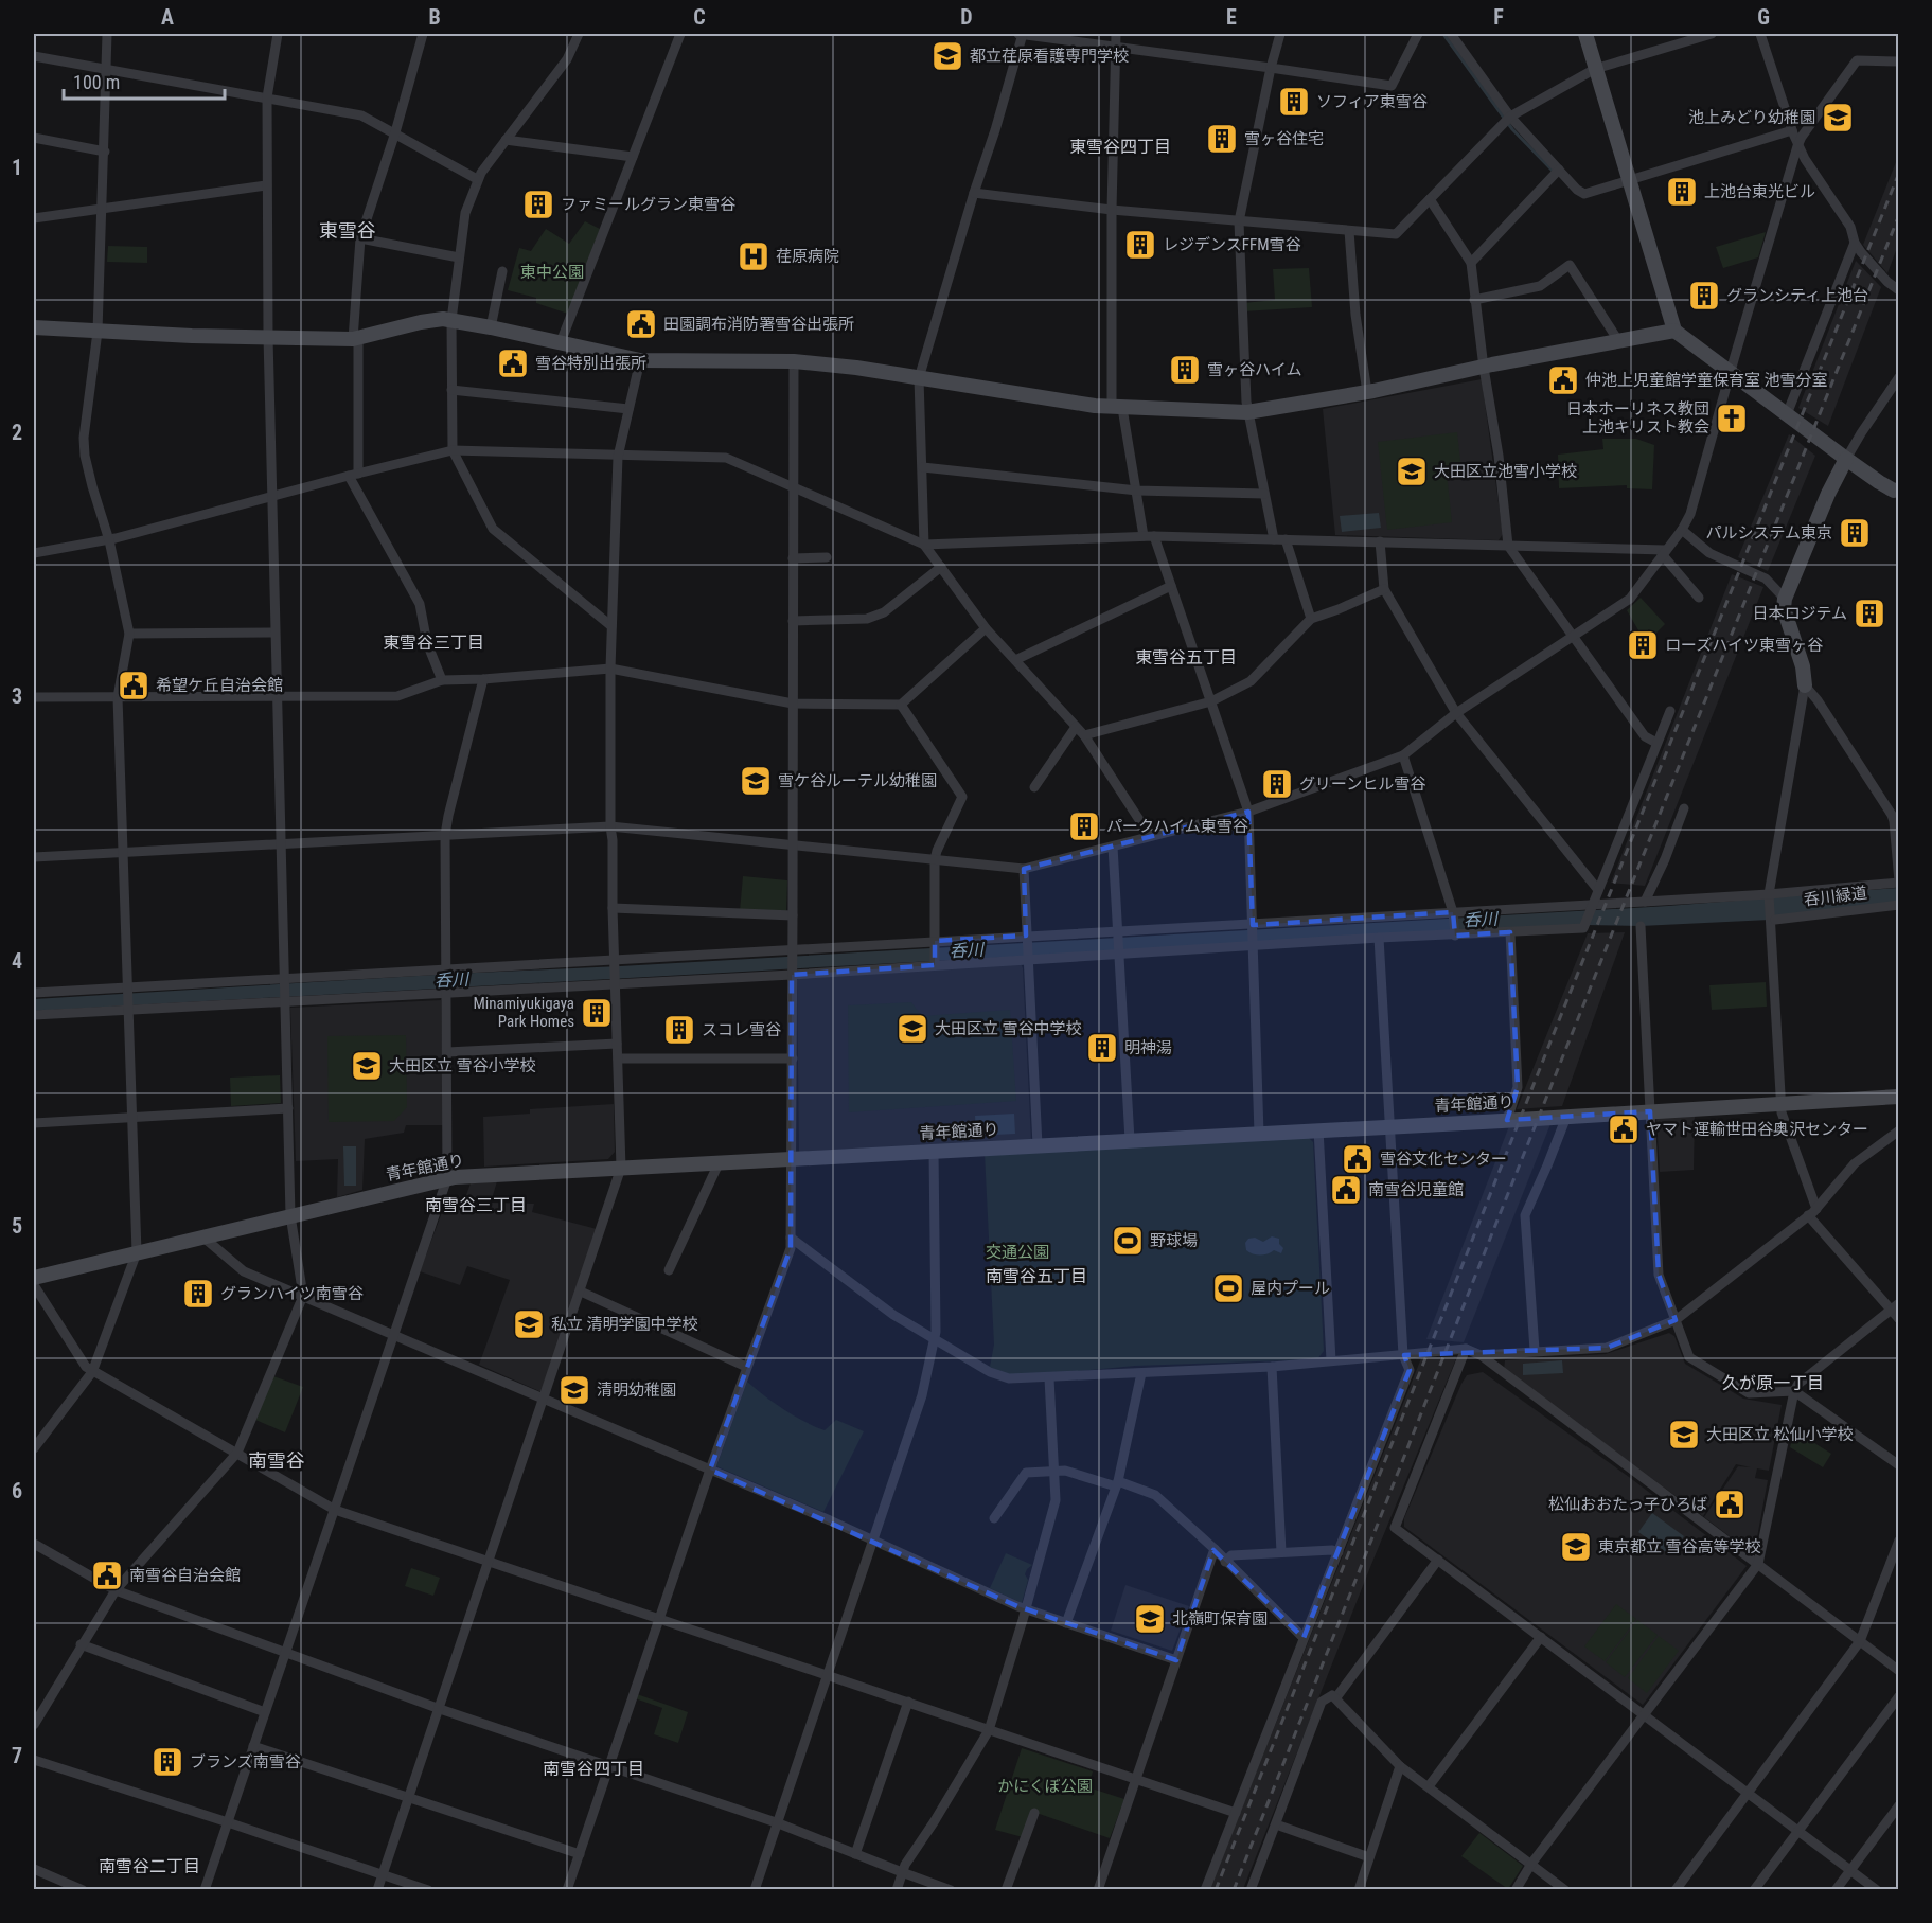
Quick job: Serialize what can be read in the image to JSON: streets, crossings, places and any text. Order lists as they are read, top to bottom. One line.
{"streets":{"street":["呑川緑道","青年館通り"]},"districts":["東雪谷四丁目","東雪谷","東雪谷三丁目","東雪谷五丁目","南雪谷三丁目","南雪谷五丁目","久が原一丁目","南雪谷","南雪谷四丁目","南雪谷二丁目"],"water":["呑川"],"parks":["東中公園","交通公園","かにくぼ公園"],"places":{"school or university":["都立荏原看護専門学校","池上みどり幼稚園","大田区立池雪小学校","雪ケ谷ルーテル幼稚園","大田区立 雪谷中学校","大田区立 雪谷小学校","私立 清明学園中学校","清明幼稚園","大田区立 松仙小学校","東京都立 雪谷高等学校","北嶺町保育園"],"building":["ソフィア東雪谷","雪ヶ谷住宅","上池台東光ビル","ファミールグラン東雪谷","レジデンスFFM雪谷","グランシティ上池台","雪ヶ谷ハイム","パルシステム東京","日本ロジテム","ローズハイツ東雪ヶ谷","グリーンヒル雪谷","パークハイム東雪谷","Minamiyukigaya Park Homes","スコレ雪谷","明神湯","グランハイツ南雪谷","ブランズ南雪谷"],"hospital":["荏原病院"],"public building":["田園調布消防署雪谷出張所","雪谷特別出張所","仲池上児童館学童保育室 池雪分室","希望ケ丘自治会館","ヤマト運輸世田谷奥沢センター","雪谷文化センター","南雪谷児童館","松仙おおたっ子ひろば","南雪谷自治会館"],"church":["日本ホーリネス教団 上池キリスト教会"],"sports":["野球場","屋内プール"]},"scale_bar":"100 m","grid":{"columns":["A","B","C","D","E","F","G"],"rows":["1","2","3","4","5","6","7"]}}
